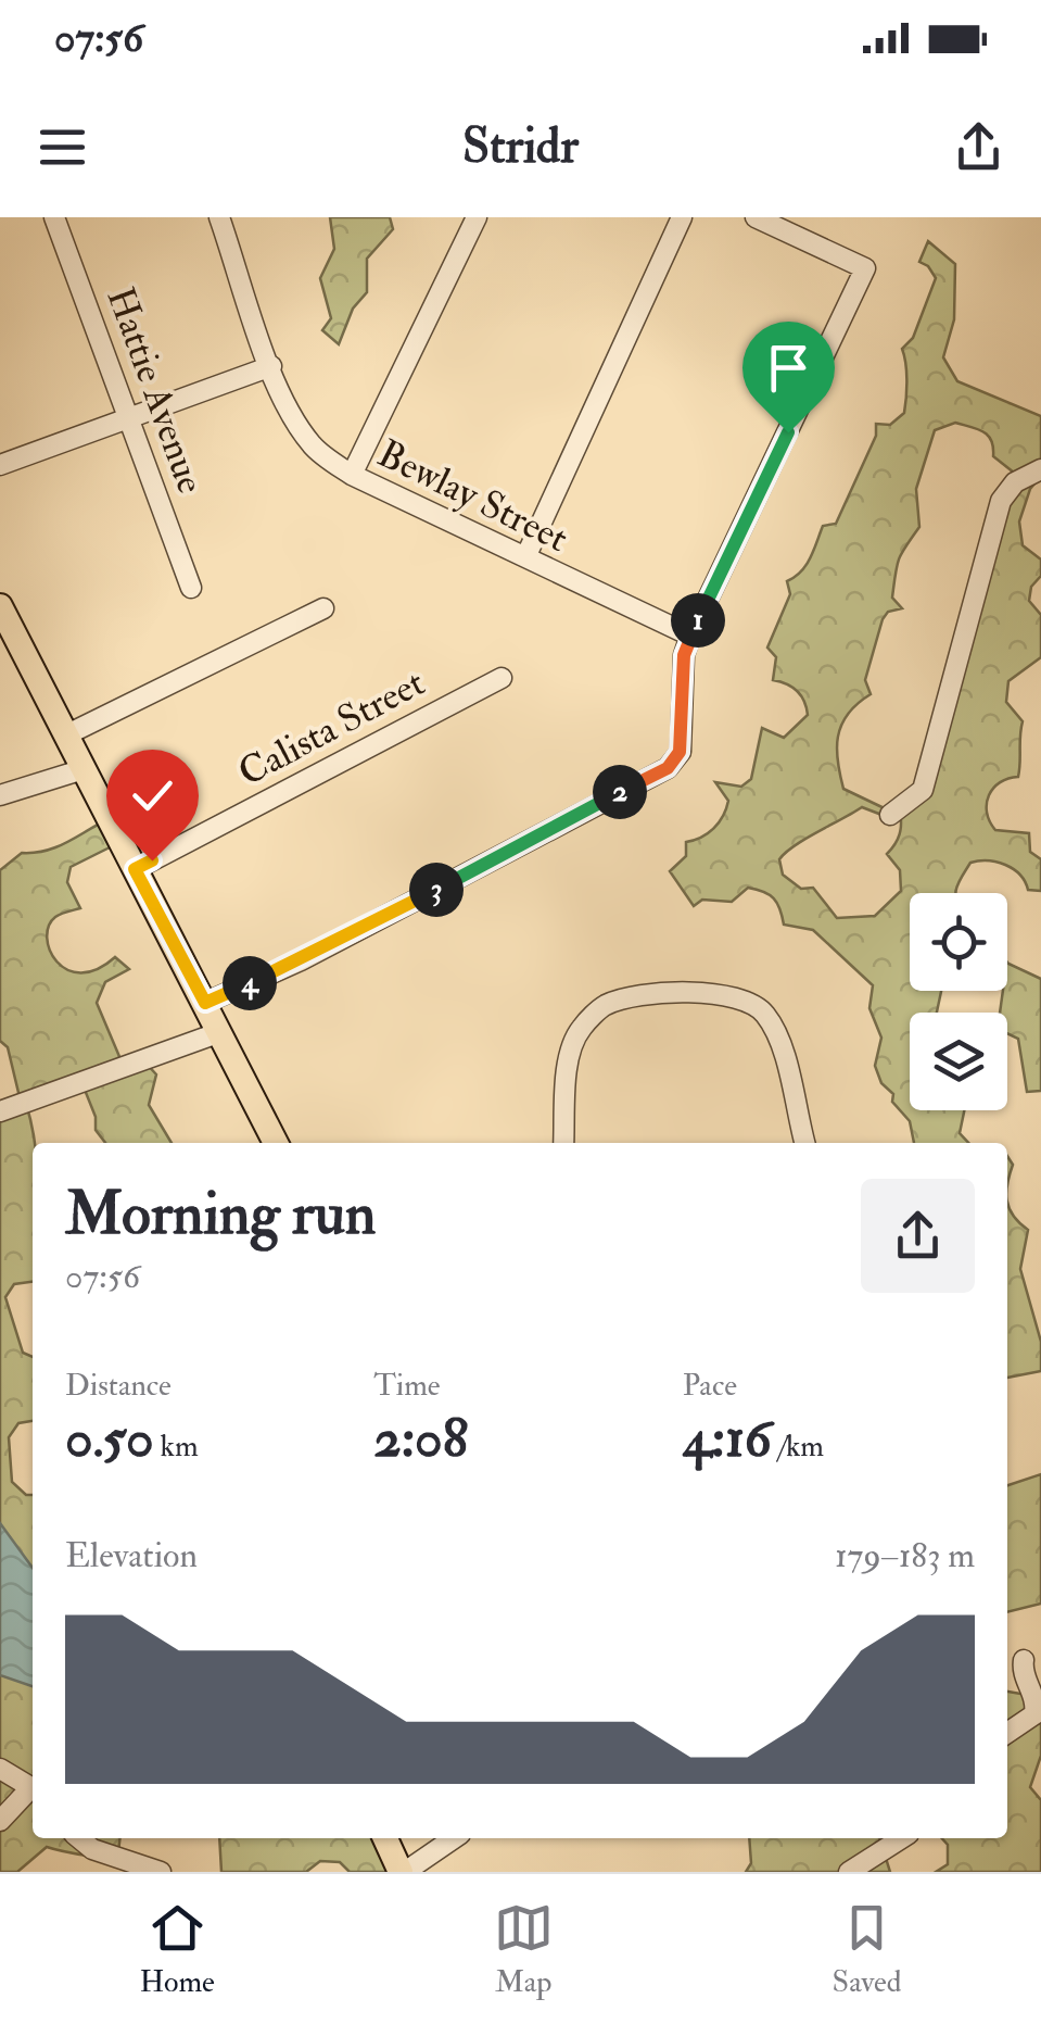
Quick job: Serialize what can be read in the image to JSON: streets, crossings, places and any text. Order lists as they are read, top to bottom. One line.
{"streets":{"street":["Hattie Avenue","Bewlay Street","Calista Street"]},"page":{"status":"07:56","header":"Stridr","pins":["1","2","3","4"],"heading":["Morning run","07:56"],"stats":[["Distance","0.50 km"],["Time","2:08"],["Pace","4:16 /km"]],"chart":["Elevation","179–183 m"],"tabs":["Home","Map","Saved"]}}
